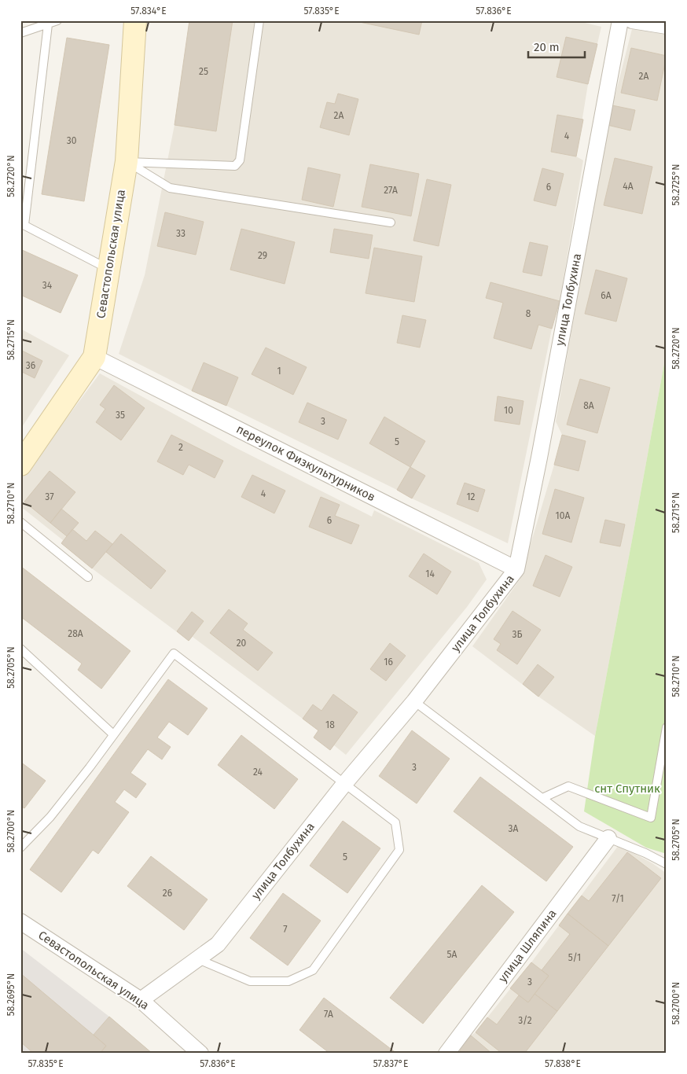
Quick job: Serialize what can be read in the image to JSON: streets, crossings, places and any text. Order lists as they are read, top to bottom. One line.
{"streets":{"street":["Севастопольская улица","улица Толбухина","переулок Физкультурников","улица Шляпина"]},"crossings":[["Севастопольская улица","улица Толбухина"],["Севастопольская улица","переулок Физкультурников"],["улица Толбухина","переулок Физкультурников"]],"parks":["снт Спутник"],"house_numbers":["25","2А","2А","4","30","4А","6","27А","33","29","34","6А","8","36","1","8А","10","35","3","5","2","4","37","12","10А","6","14","28А","3Б","20","16","18","3","24","3А","5","26","7/1","7","5А","5/1","3","7А","3/2"],"scale_bar":"20 m","coordinates":["57.834°E","57.835°E","57.836°E","58.2720°N","58.2725°N","58.2715°N","58.2710°N","58.2705°N","58.2700°N","58.2695°N","57.837°E","57.838°E"]}
